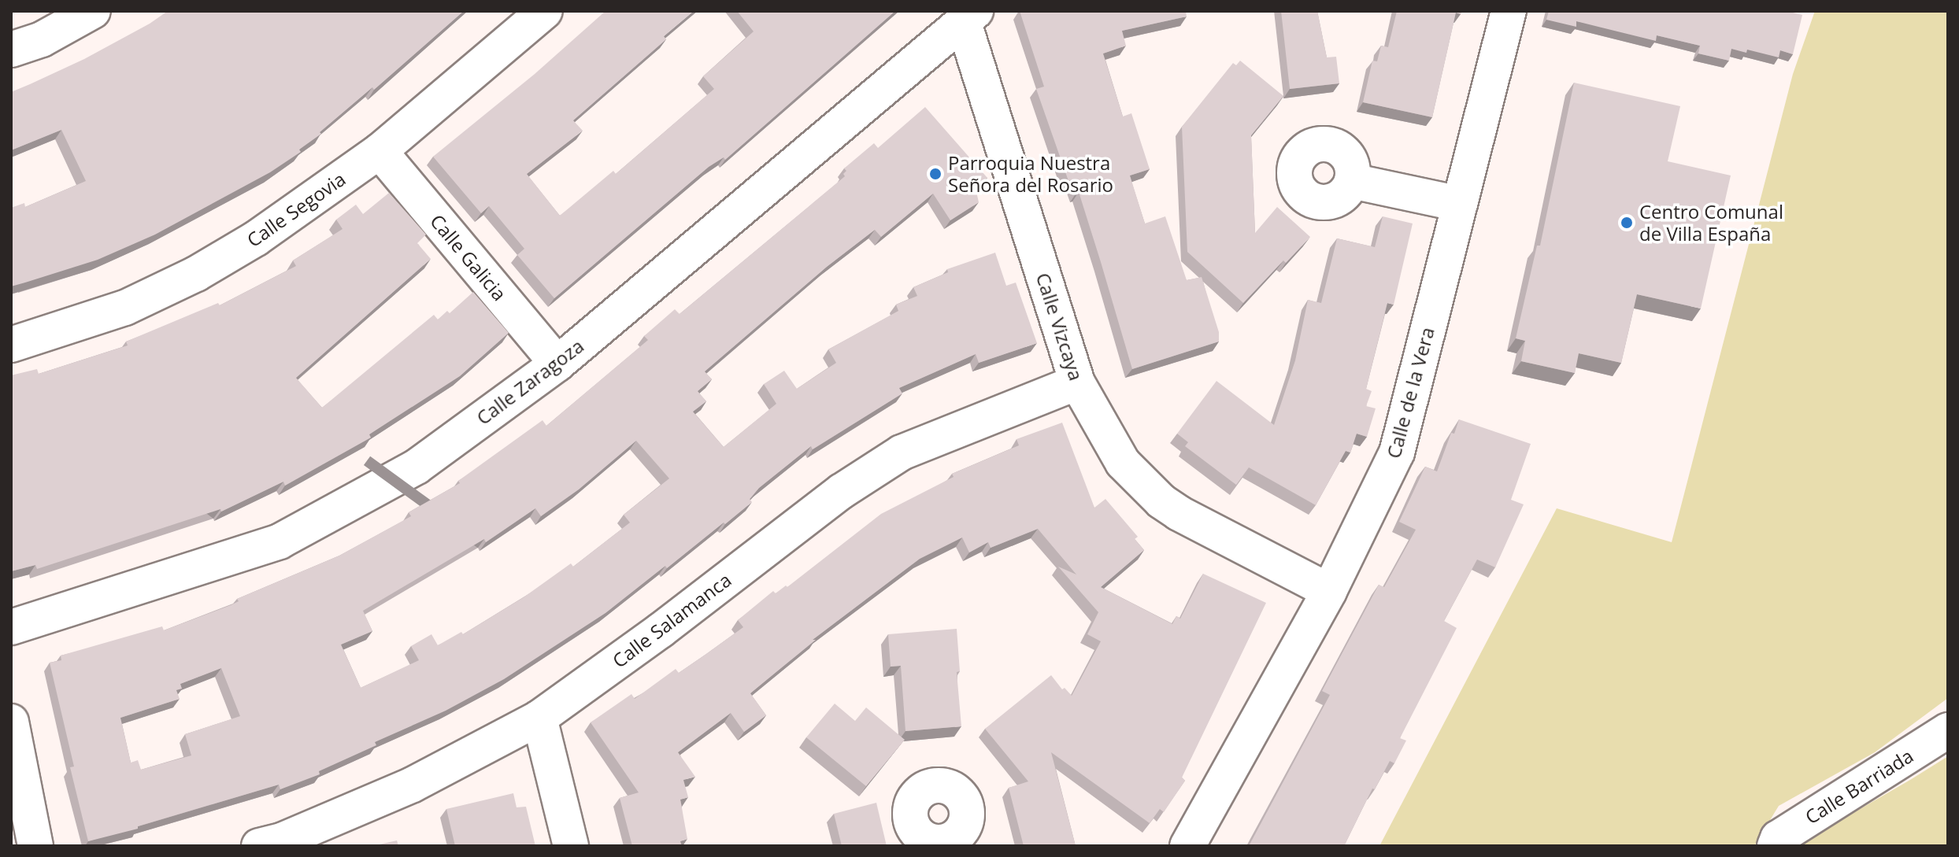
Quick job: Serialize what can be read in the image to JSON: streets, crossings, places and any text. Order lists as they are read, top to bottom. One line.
{"streets":{"street":["Calle Segovia","Calle Galicia","Calle Vizcaya","Calle Zaragoza","Calle de la Vera","Calle Salamanca","Calle Barriada"]},"crossings":[["Calle Segovia","Calle Galicia"],["Calle Galicia","Calle Zaragoza"],["Calle Vizcaya","Calle Zaragoza"],["Calle Vizcaya","Calle de la Vera"],["Calle Vizcaya","Calle Salamanca"]],"places":["Parroquia Nuestra Señora del Rosario","Centro Comunal de Villa España"]}
